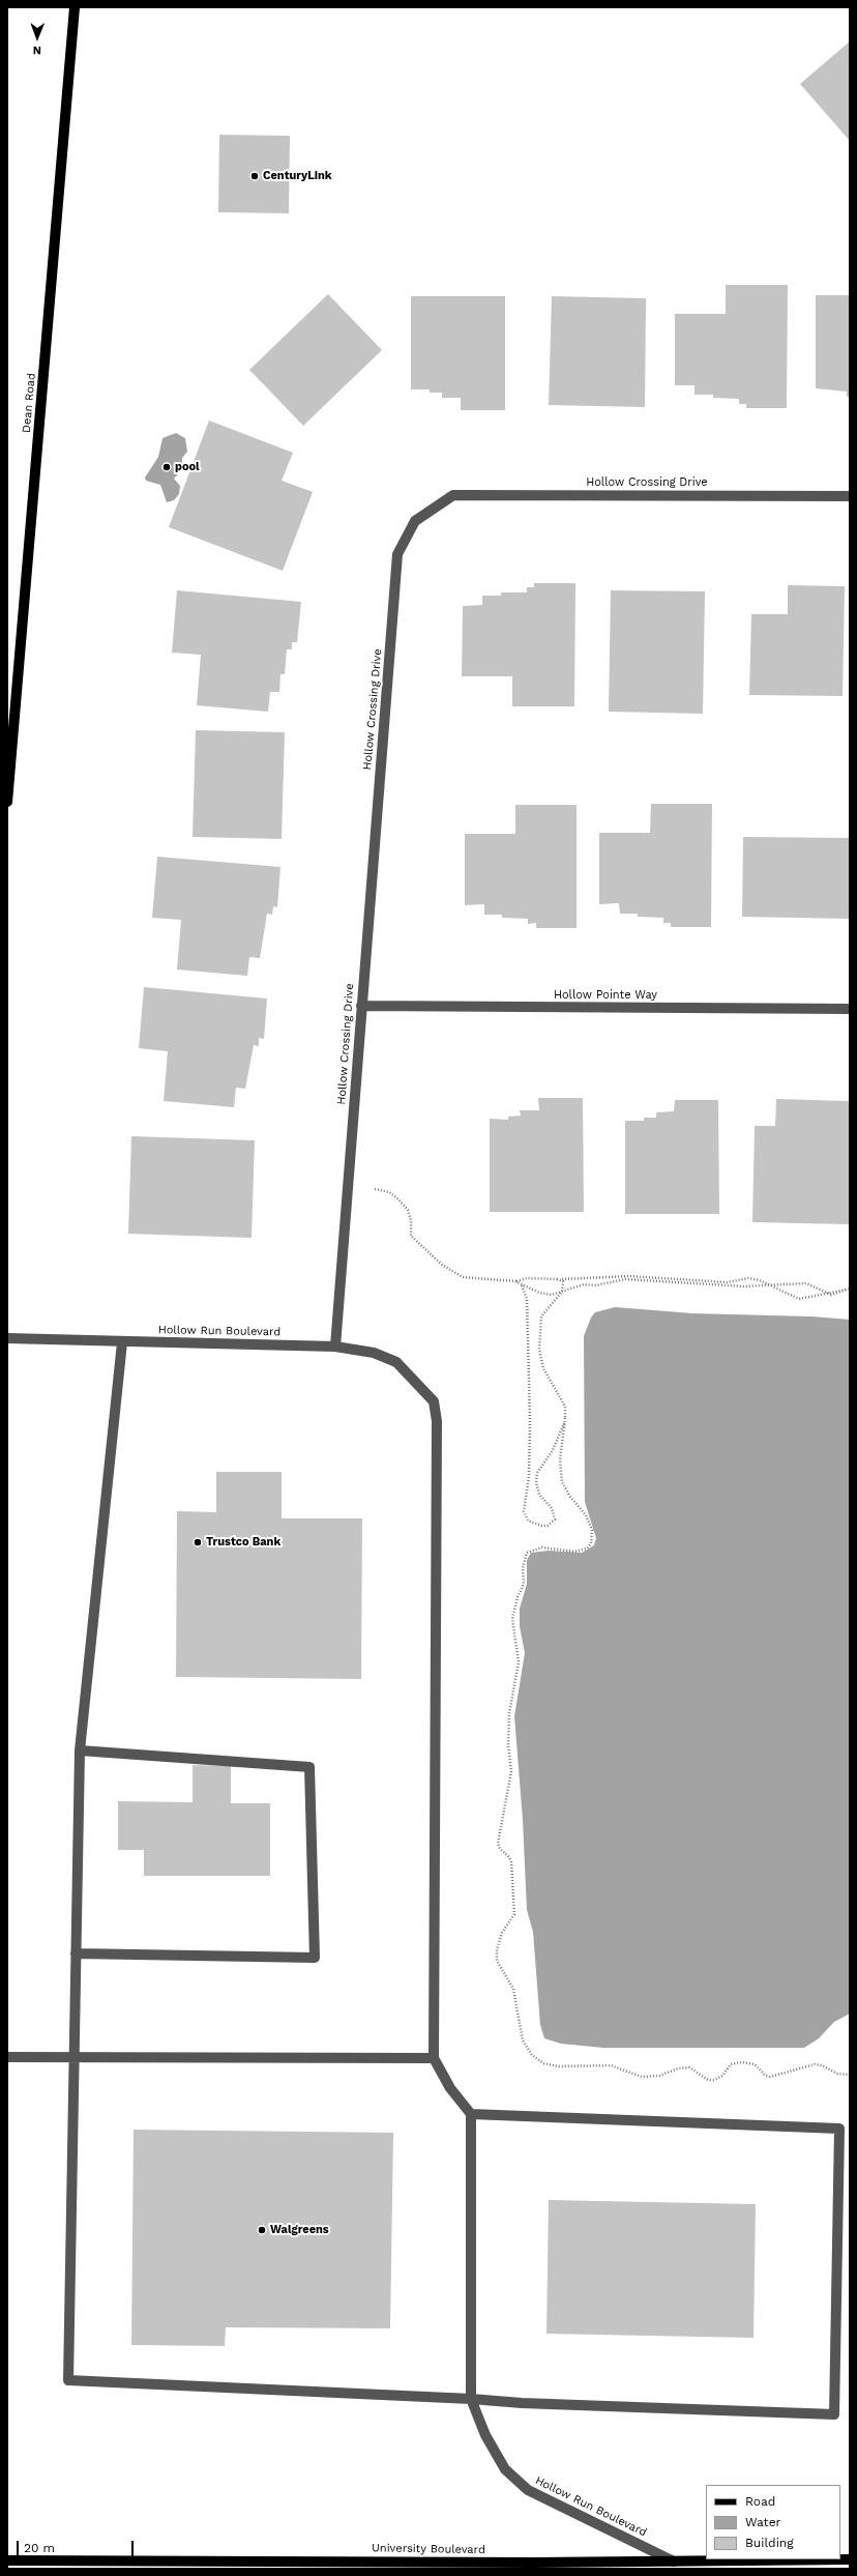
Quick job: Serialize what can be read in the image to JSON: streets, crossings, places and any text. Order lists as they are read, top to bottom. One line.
{"streets":{"main road":["Dean Road","University Boulevard"],"street":["Hollow Crossing Drive","Hollow Pointe Way","Hollow Run Boulevard"]},"crossings":[["Hollow Crossing Drive","Hollow Pointe Way"],["Hollow Crossing Drive","Hollow Run Boulevard"],["Hollow Run Boulevard","University Boulevard"]],"places":["CenturyLink","pool","Trustco Bank","Walgreens"],"legend":["Road","Water","Building"],"scale_bar":"20 m","north":"bottom"}
